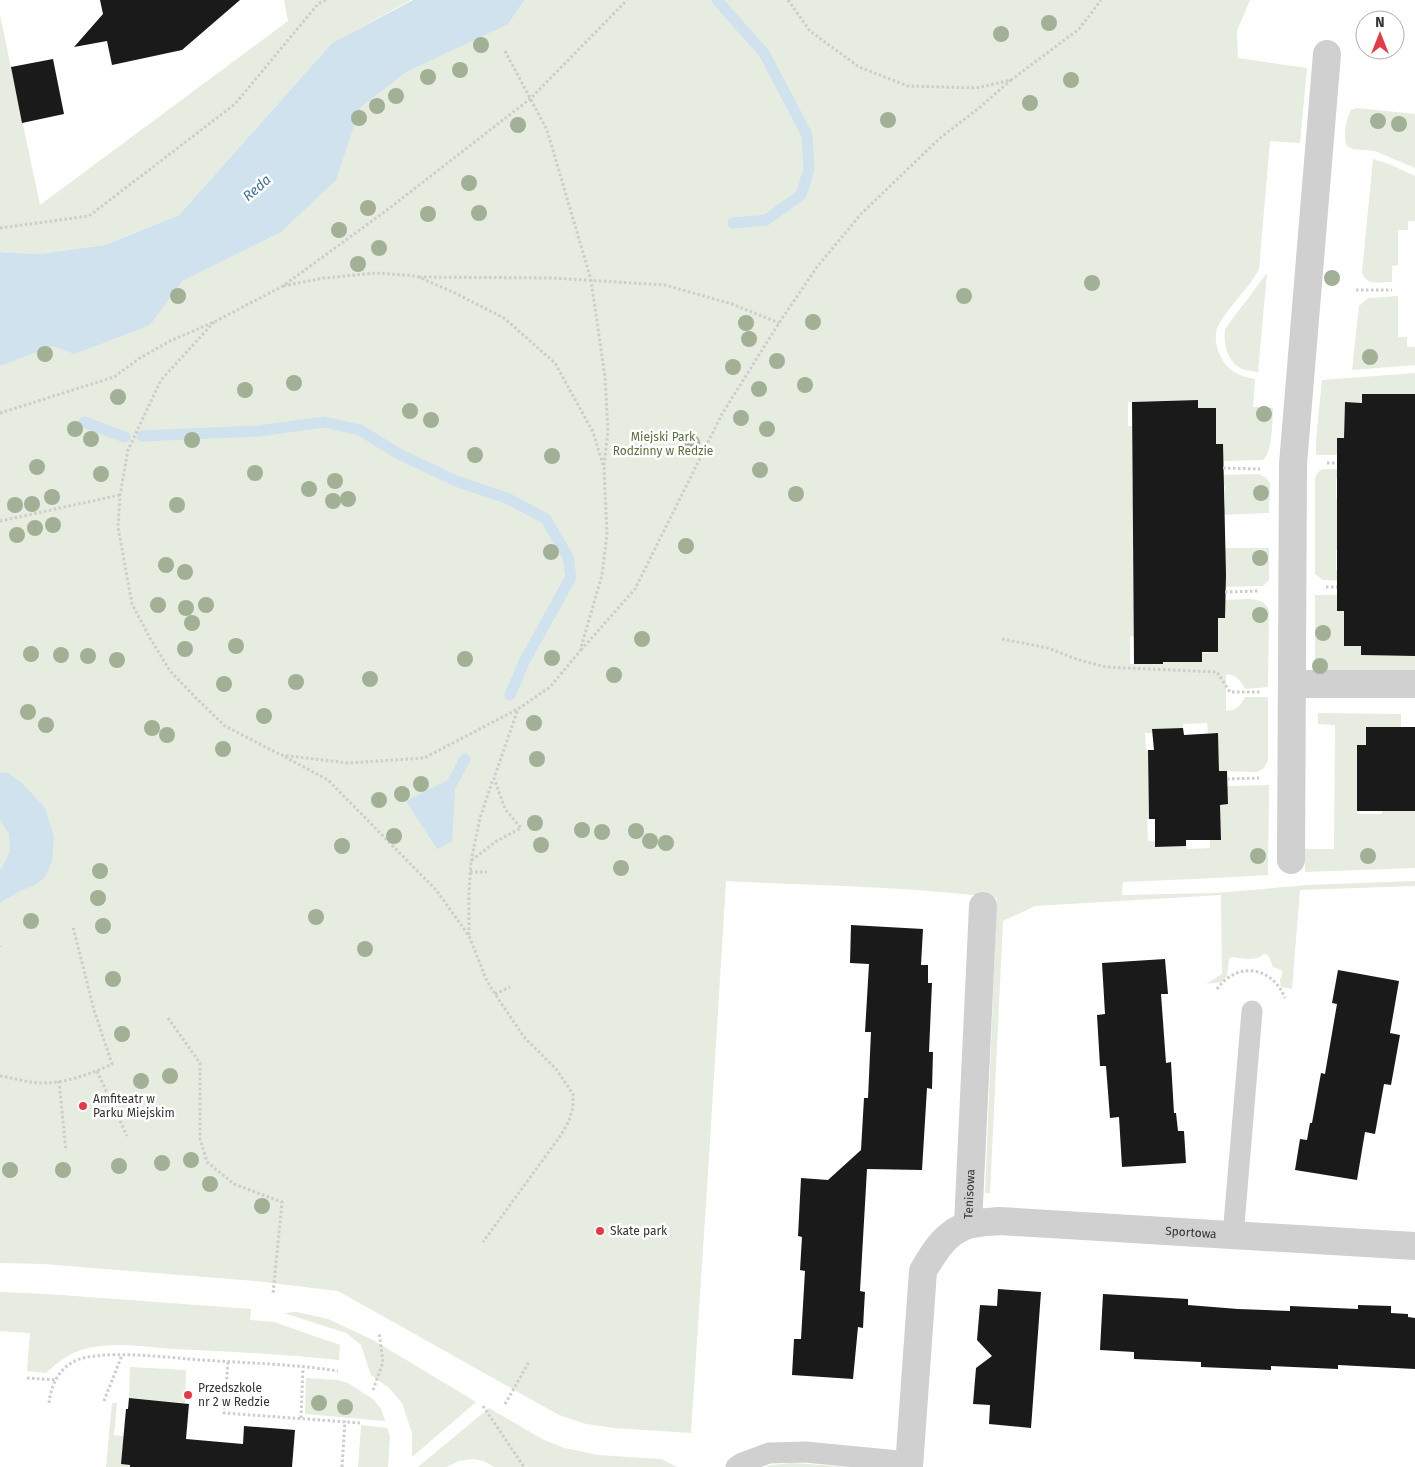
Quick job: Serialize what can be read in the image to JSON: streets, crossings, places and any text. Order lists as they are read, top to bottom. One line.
{"streets":{"street":["Tenisowa","Sportowa"]},"crossings":[["Tenisowa","Sportowa"]],"water":["Reda"],"parks":["Miejski Park Rodzinny w Redzie"],"places":["Amfiteatr w Parku Miejskim","Skate park","Przedszkole nr 2 w Redzie"],"north":"top"}
